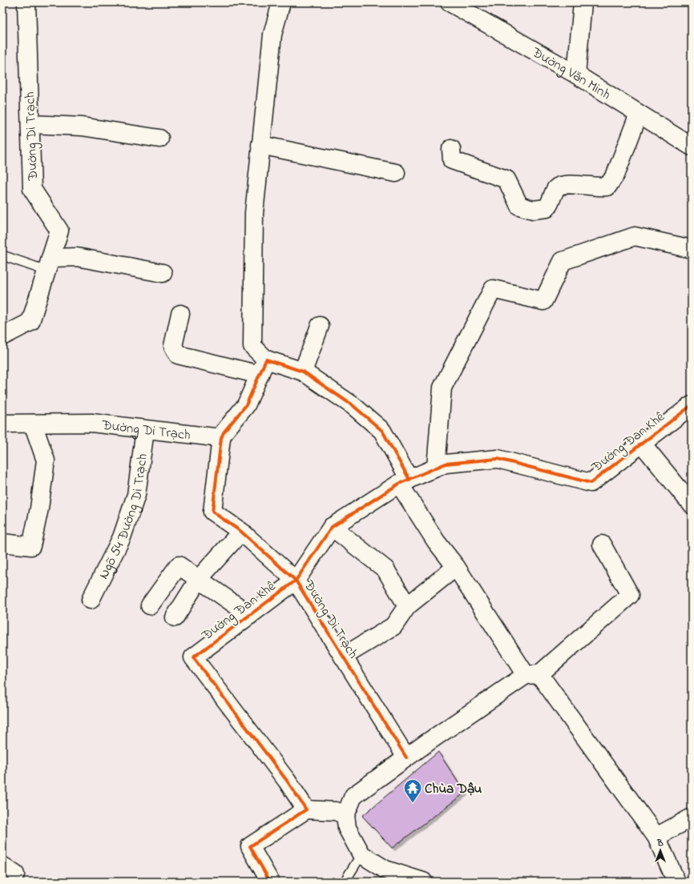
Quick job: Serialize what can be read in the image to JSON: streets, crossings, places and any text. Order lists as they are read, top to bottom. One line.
{"streets":{"street":["Đường Văn Minh","Đường Di Trạch","Đường Đan Khê","Ngõ 54 Đường Di Trạch"]},"crossings":[["Đường Di Trạch","Đường Đan Khê"],["Đường Di Trạch","Ngõ 54 Đường Di Trạch"]],"places":{"temple":["Chùa Dậu"]},"north":"top"}
